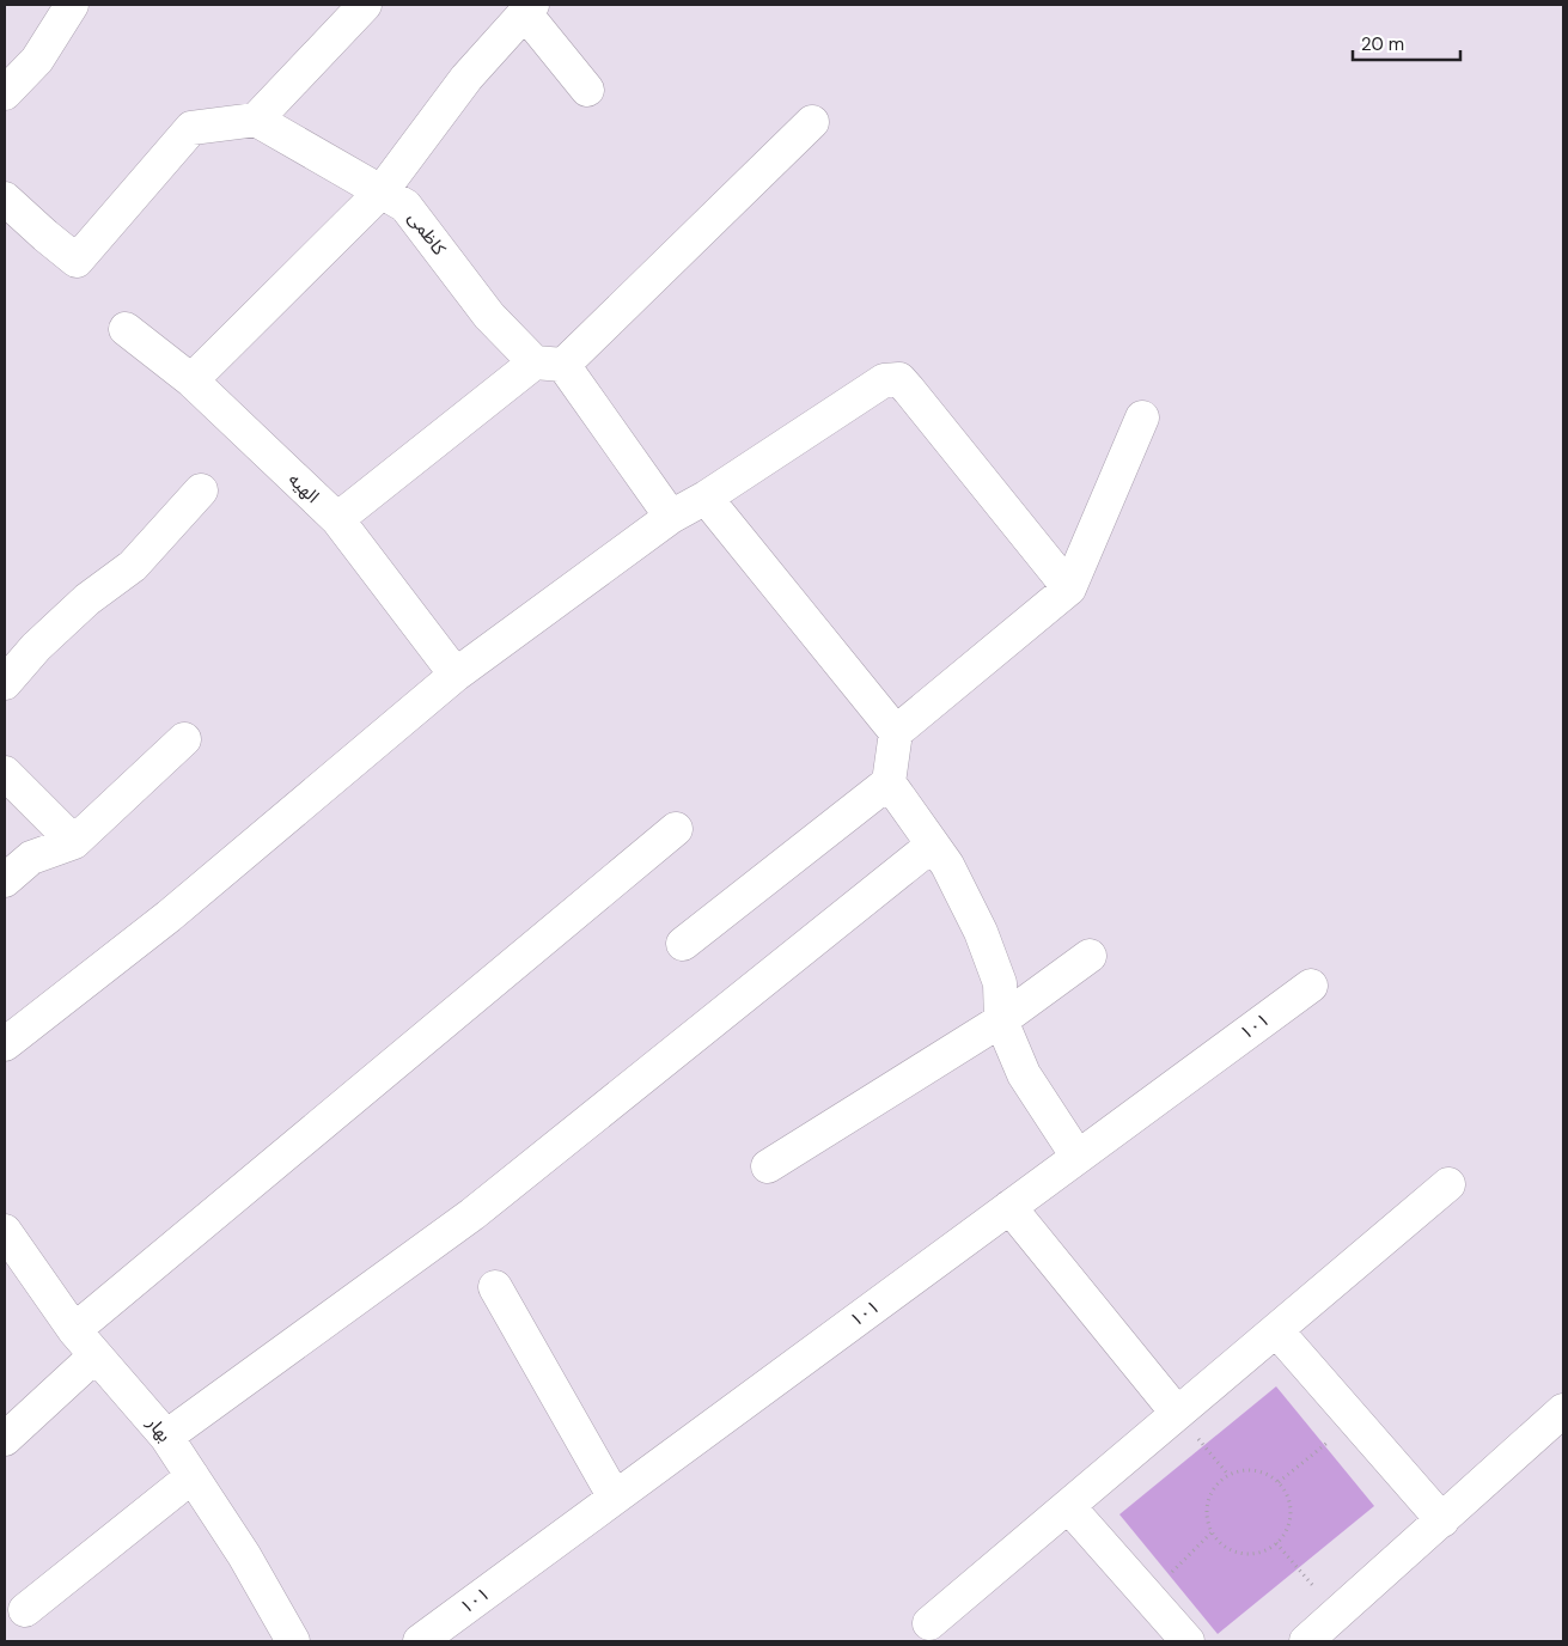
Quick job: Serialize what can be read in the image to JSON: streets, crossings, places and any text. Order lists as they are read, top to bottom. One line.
{"streets":{"street":["کاظمی","الهیه","۱۰۱","بهار"]},"scale_bar":"20 m"}
